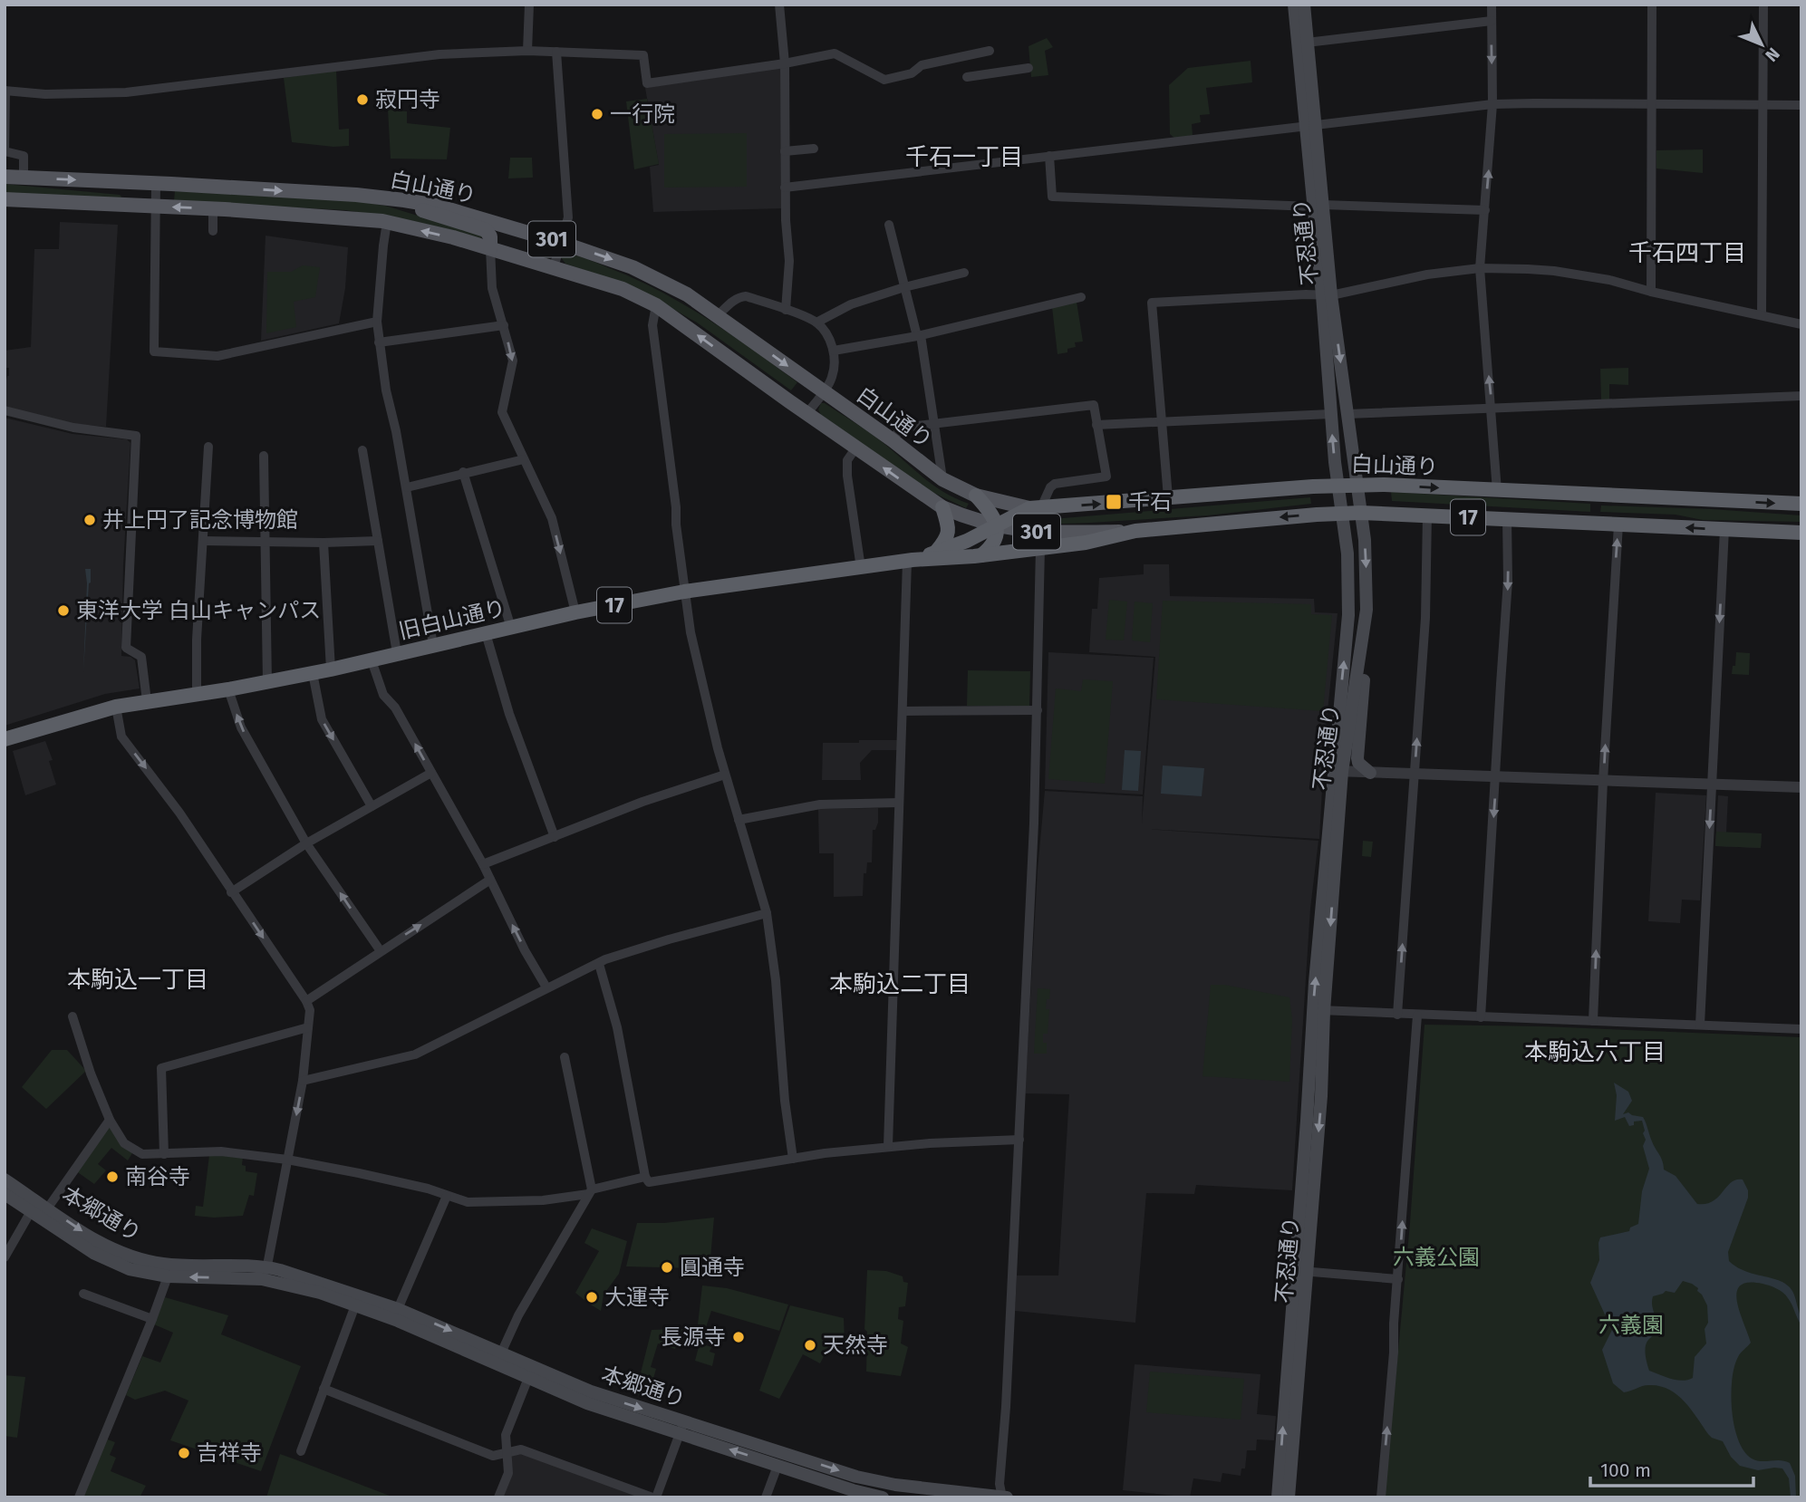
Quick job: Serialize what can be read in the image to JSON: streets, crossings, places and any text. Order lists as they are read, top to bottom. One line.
{"streets":{"highway":["白山通り","17","旧白山通り"],"main road":["301","不忍通り","本郷通り"]},"crossings":[["白山通り","不忍通り"],["白山通り","17"],["17","旧白山通り"]],"districts":["千石一丁目","千石四丁目","本駒込一丁目","本駒込二丁目","本駒込六丁目"],"parks":["六義公園","六義園"],"places":{"other":["寂円寺","一行院","井上円了記念博物館","東洋大学 白山キャンパス","南谷寺","圓通寺","大運寺","長源寺","天然寺","吉祥寺"],"transit":["千石"]},"scale_bar":"100 m","north":"bottom right"}
